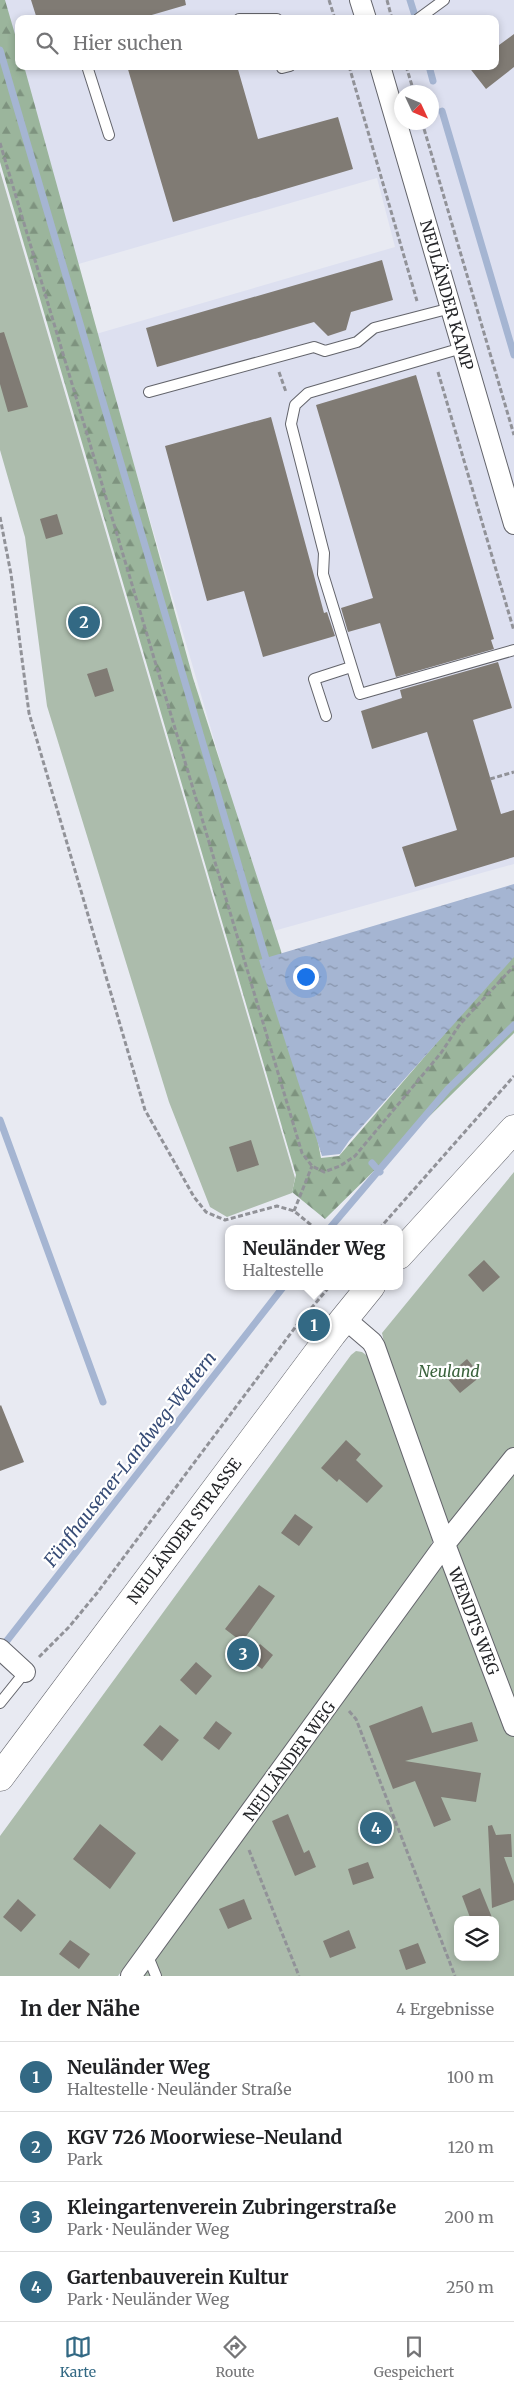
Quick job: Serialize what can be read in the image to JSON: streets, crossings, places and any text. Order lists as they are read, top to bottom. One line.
{"streets":{"main road":["NEULÄNDER STRASSE"],"street":["NEULÄNDER KAMP","WENDTS WEG","NEULÄNDER WEG"]},"crossings":[["WENDTS WEG","NEULÄNDER WEG"]],"water":["Fünfhausener-Landweg-Wettern"],"parks":["Neuland"],"north":"bottom right","page":{"search":"Hier suchen","pins":["2","1","3","4"],"popup":["Neuländer Weg","Haltestelle"],"heading":["In der Nähe","4 Ergebnisse"],"list":[{"mark":"1","name":"Neuländer Weg","note":"Haltestelle · Neuländer Straße","value":"100 m"},{"mark":"2","name":"KGV 726 Moorwiese-Neuland","note":"Park","value":"120 m"},{"mark":"3","name":"Kleingartenverein Zubringerstraße","note":"Park · Neuländer Weg","value":"200 m"},{"mark":"4","name":"Gartenbauverein Kultur","note":"Park · Neuländer Weg","value":"250 m"}],"nav":["Karte","Route","Gespeichert"]}}
